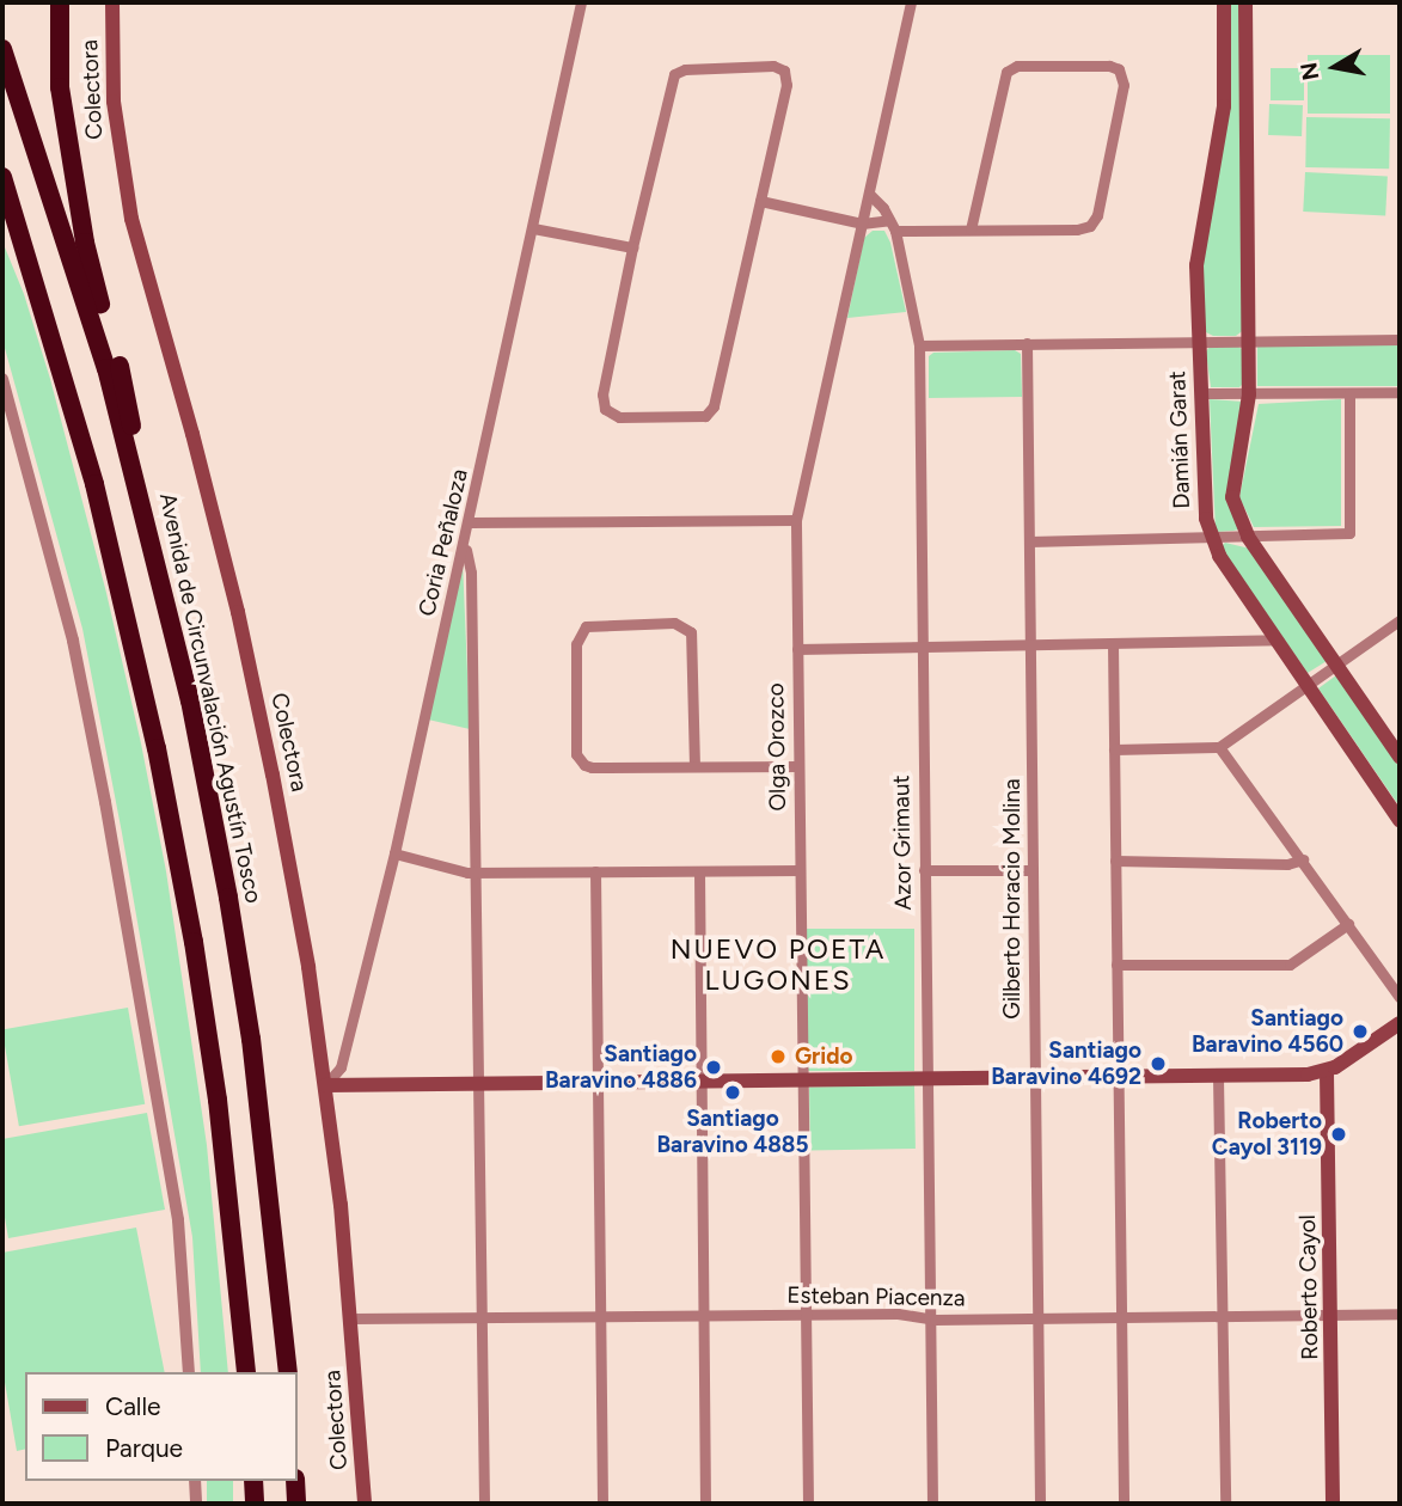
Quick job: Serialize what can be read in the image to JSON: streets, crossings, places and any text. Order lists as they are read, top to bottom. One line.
{"streets":{"highway":["Avenida de Circunvalación Agustín Tosco"],"main road":["Colectora","Damián Garat","Roberto Cayol"],"street":["Coria Peñaloza","Olga Orozco","Azor Grimaut","Gilberto Horacio Molina","Esteban Piacenza"]},"crossings":[["Colectora","Coria Peñaloza"],["Colectora","Esteban Piacenza"],["Olga Orozco","Azor Grimaut"],["Olga Orozco","Esteban Piacenza"],["Azor Grimaut","Esteban Piacenza"],["Gilberto Horacio Molina","Esteban Piacenza"],["Roberto Cayol","Esteban Piacenza"]],"districts":["NUEVO POETA LUGONES"],"places":["Santiago Baravino 4560","Grido","Santiago Baravino 4692","Santiago Baravino 4886","Santiago Baravino 4885","Roberto Cayol 3119"],"legend":["Calle","Parque"],"north":"left"}
